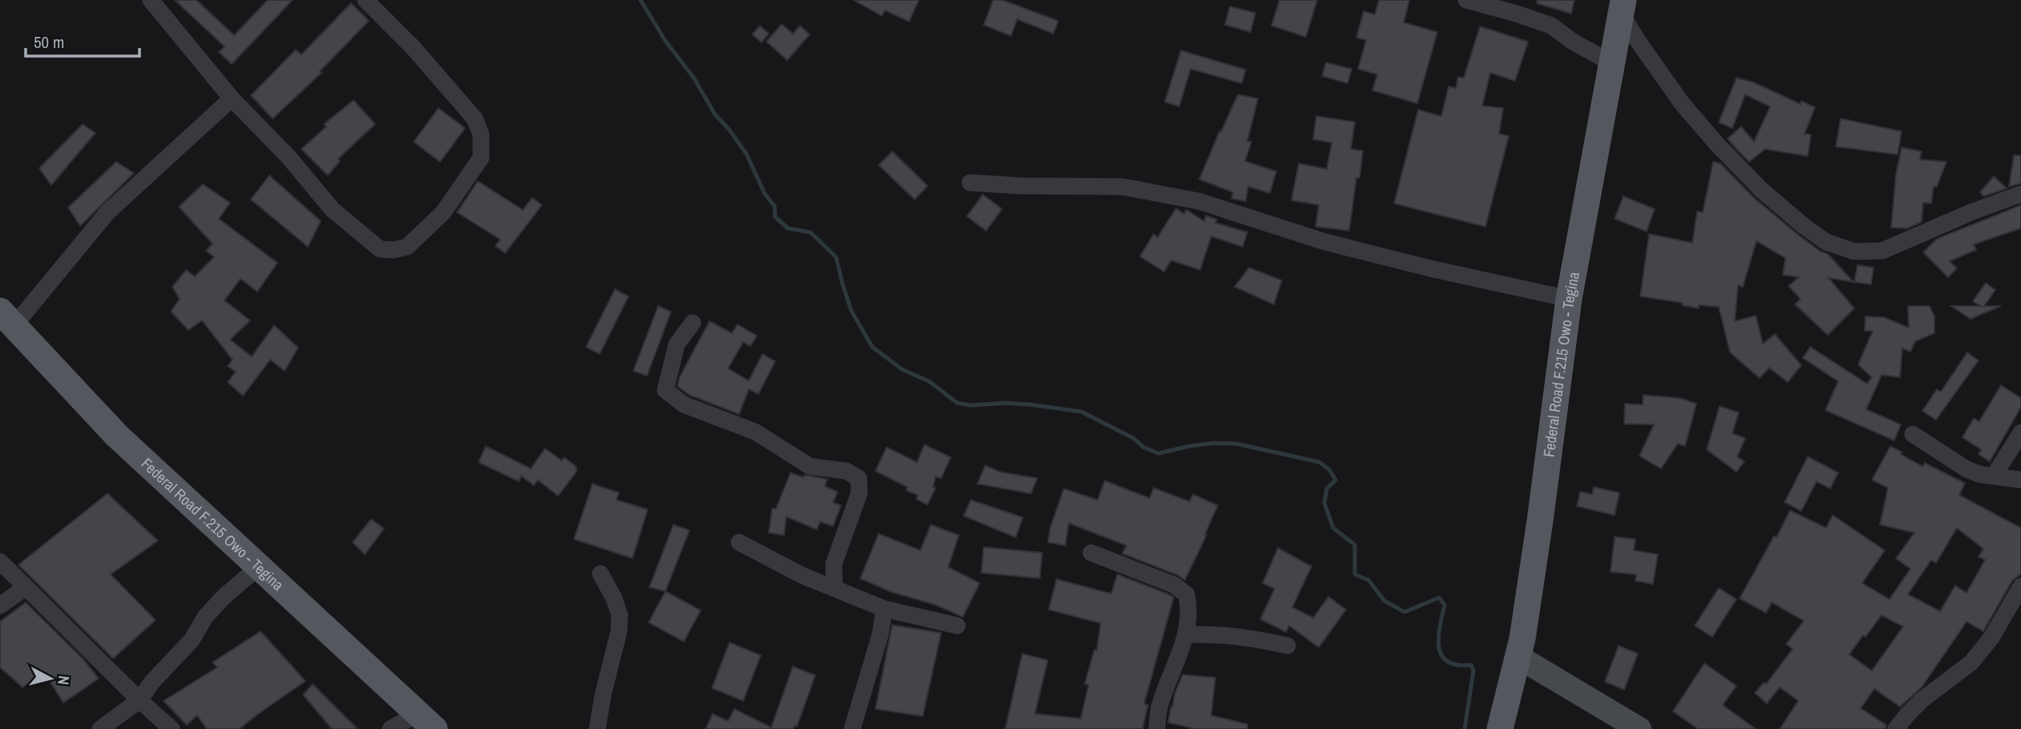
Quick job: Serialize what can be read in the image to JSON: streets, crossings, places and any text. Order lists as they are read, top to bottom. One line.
{"streets":{"main road":["Federal Road F.215 Owo - Tegina"]},"scale_bar":"50 m","north":"right"}
